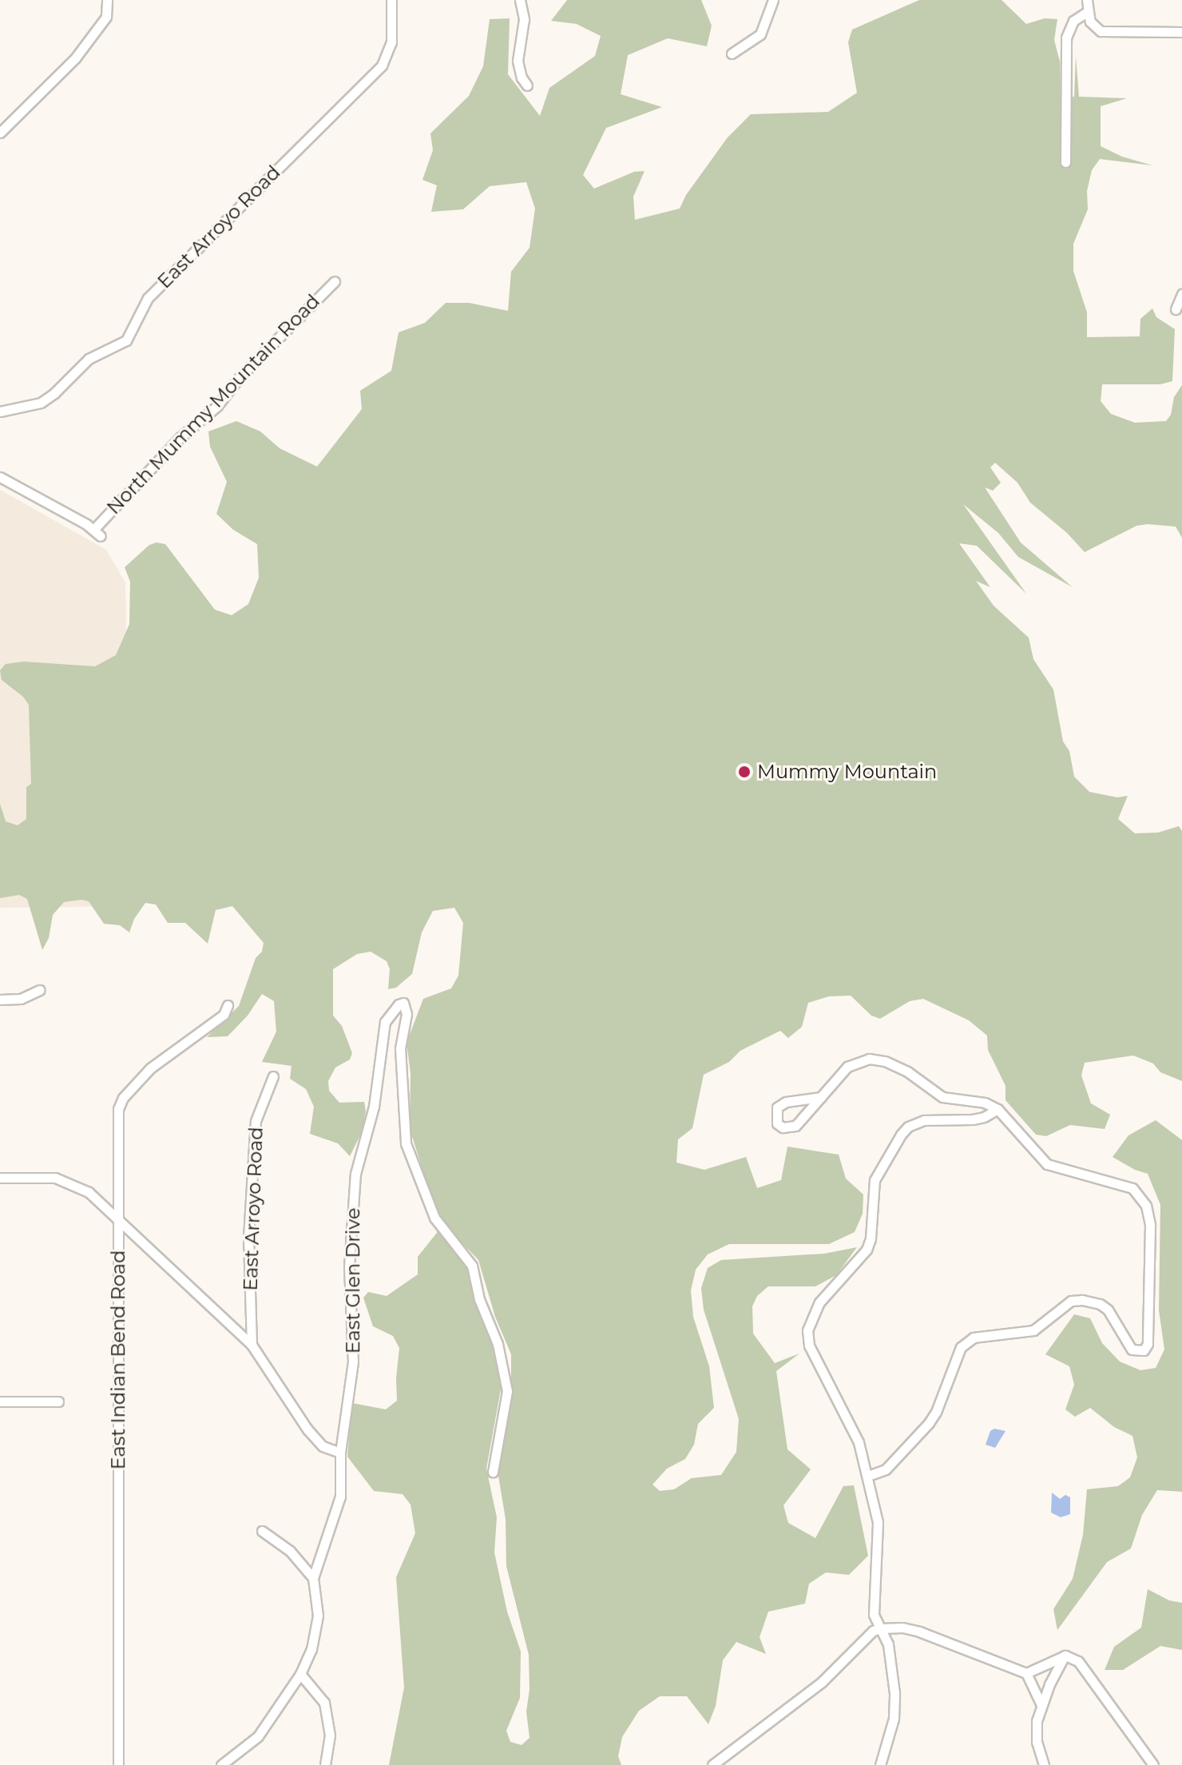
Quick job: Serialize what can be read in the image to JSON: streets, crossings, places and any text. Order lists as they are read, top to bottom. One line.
{"streets":{"street":["East Arroyo Road","North Mummy Mountain Road","East Glen Drive","East Indian Bend Road"]},"places":["Mummy Mountain"]}
